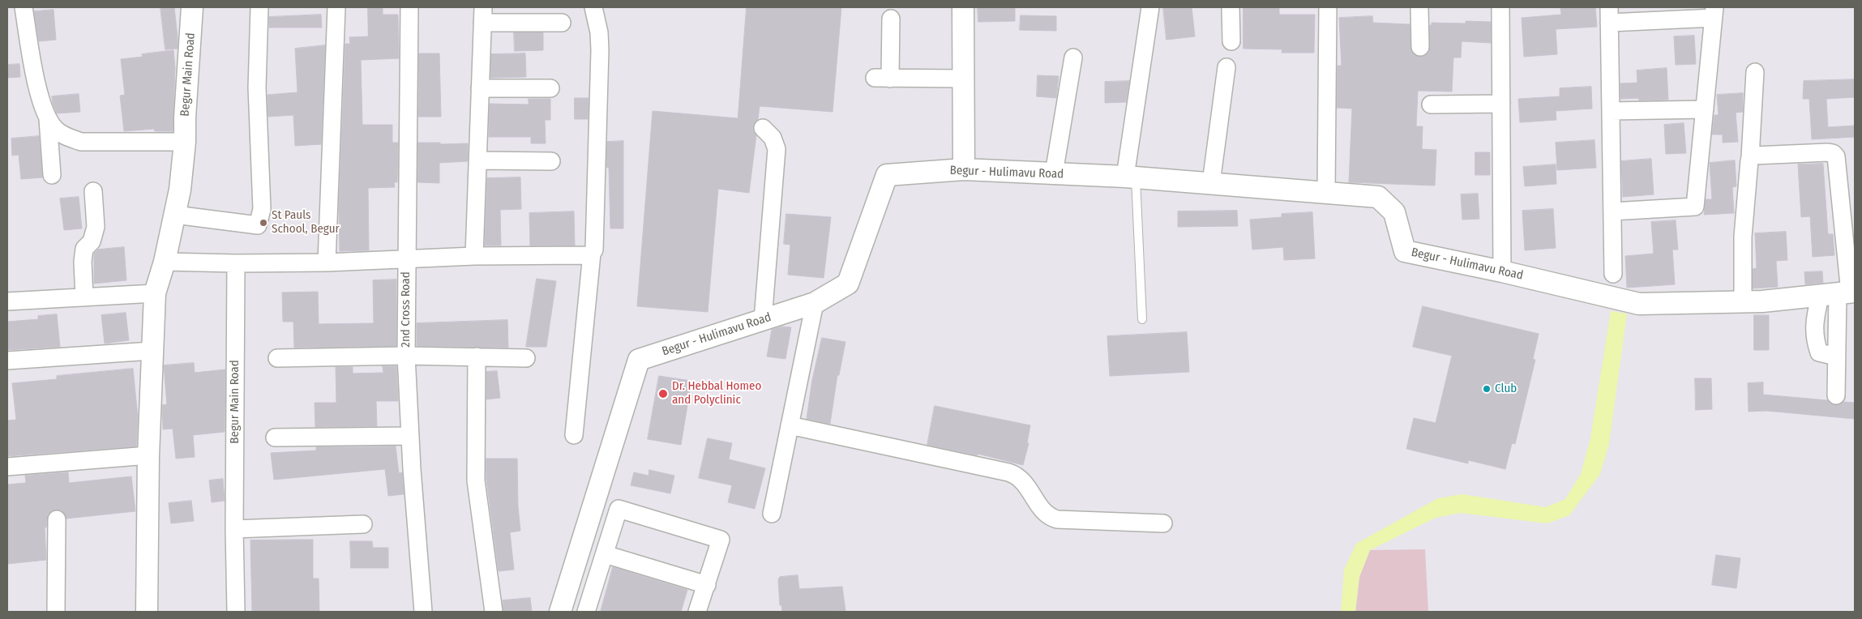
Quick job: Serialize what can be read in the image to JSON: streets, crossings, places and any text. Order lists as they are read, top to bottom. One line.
{"streets":{"street":["Begur Main Road","Begur - Hulimavu Road","2nd Cross Road"]},"places":["St Pauls School, Begur","Club","Dr. Hebbal Homeo and Polyclinic"]}
